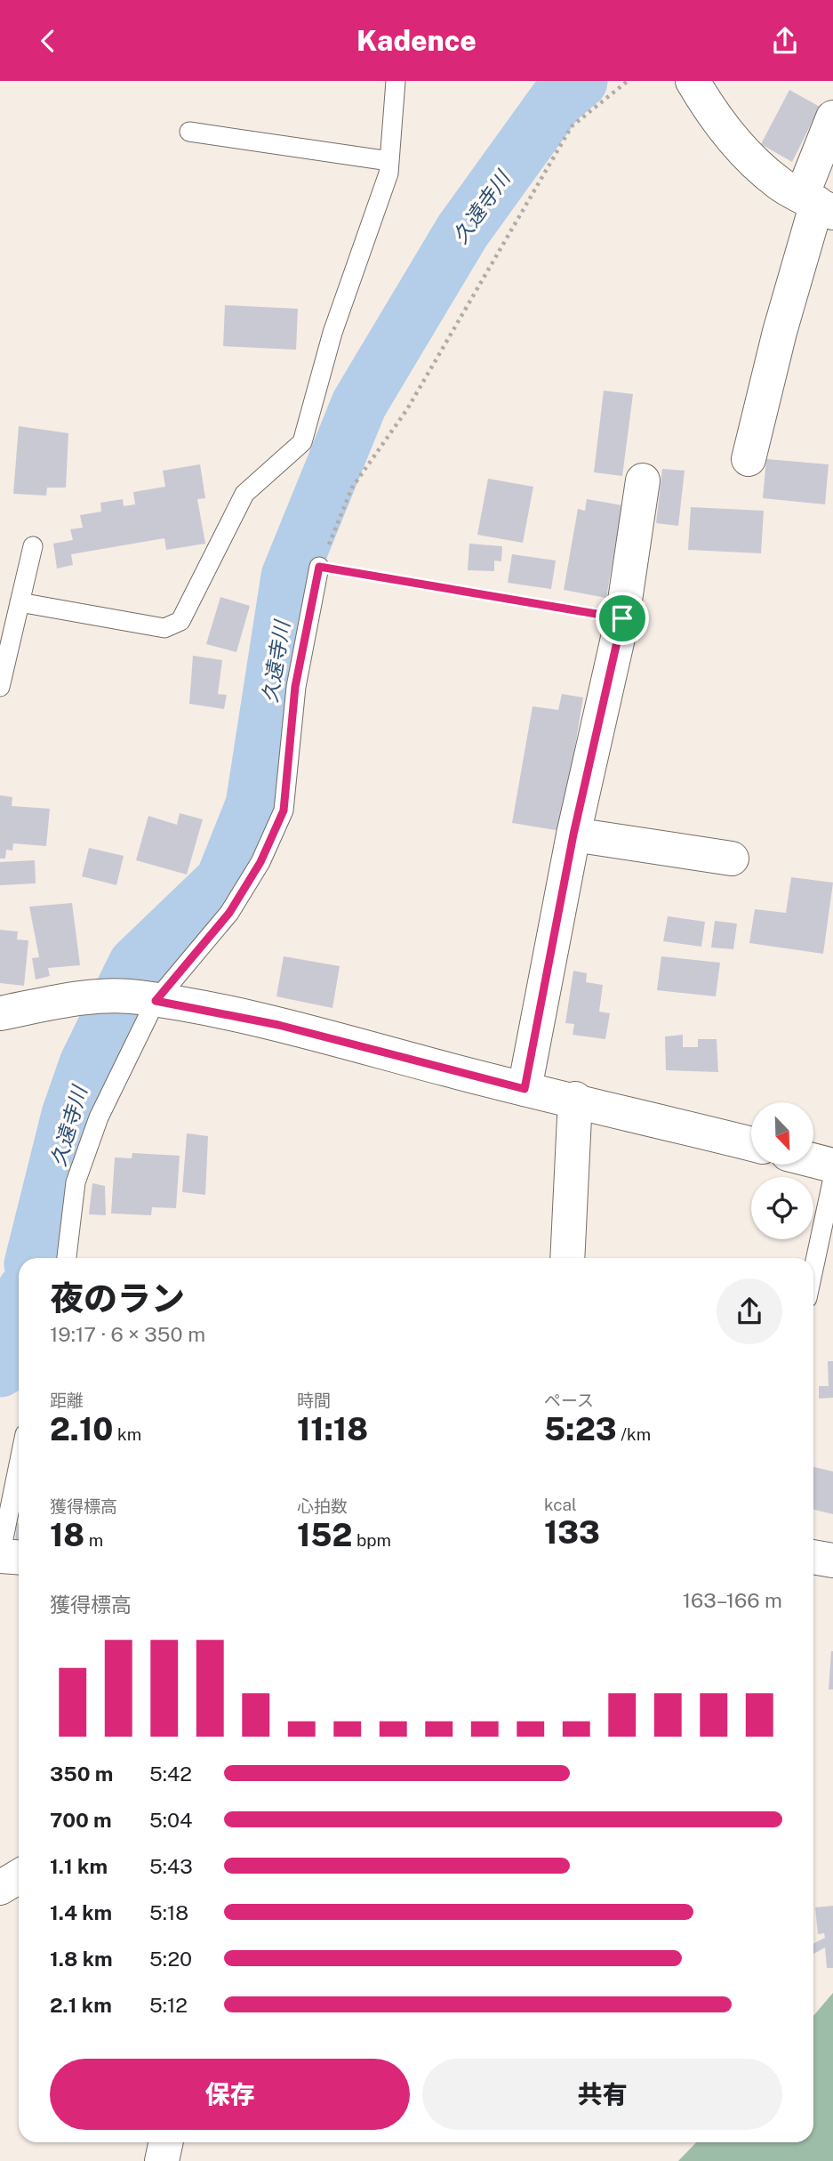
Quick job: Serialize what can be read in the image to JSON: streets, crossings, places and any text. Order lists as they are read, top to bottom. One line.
{"water":["久遠寺川"],"north":"bottom right","page":{"header":"Kadence","heading":["夜のラン","19:17 · 6 × 350 m"],"stats":[["距離","2.10 km"],["時間","11:18"],["ペース","5:23 /km"],["獲得標高","18 m"],["心拍数","152 bpm"],["kcal","133"]],"chart":["獲得標高","163–166 m"],"list":[{"name":"350 m","note":"5:42"},{"name":"700 m","note":"5:04"},{"name":"1.1 km","note":"5:43"},{"name":"1.4 km","note":"5:18"},{"name":"1.8 km","note":"5:20"},{"name":"2.1 km","note":"5:12"}],"buttons":["保存","共有"]}}
